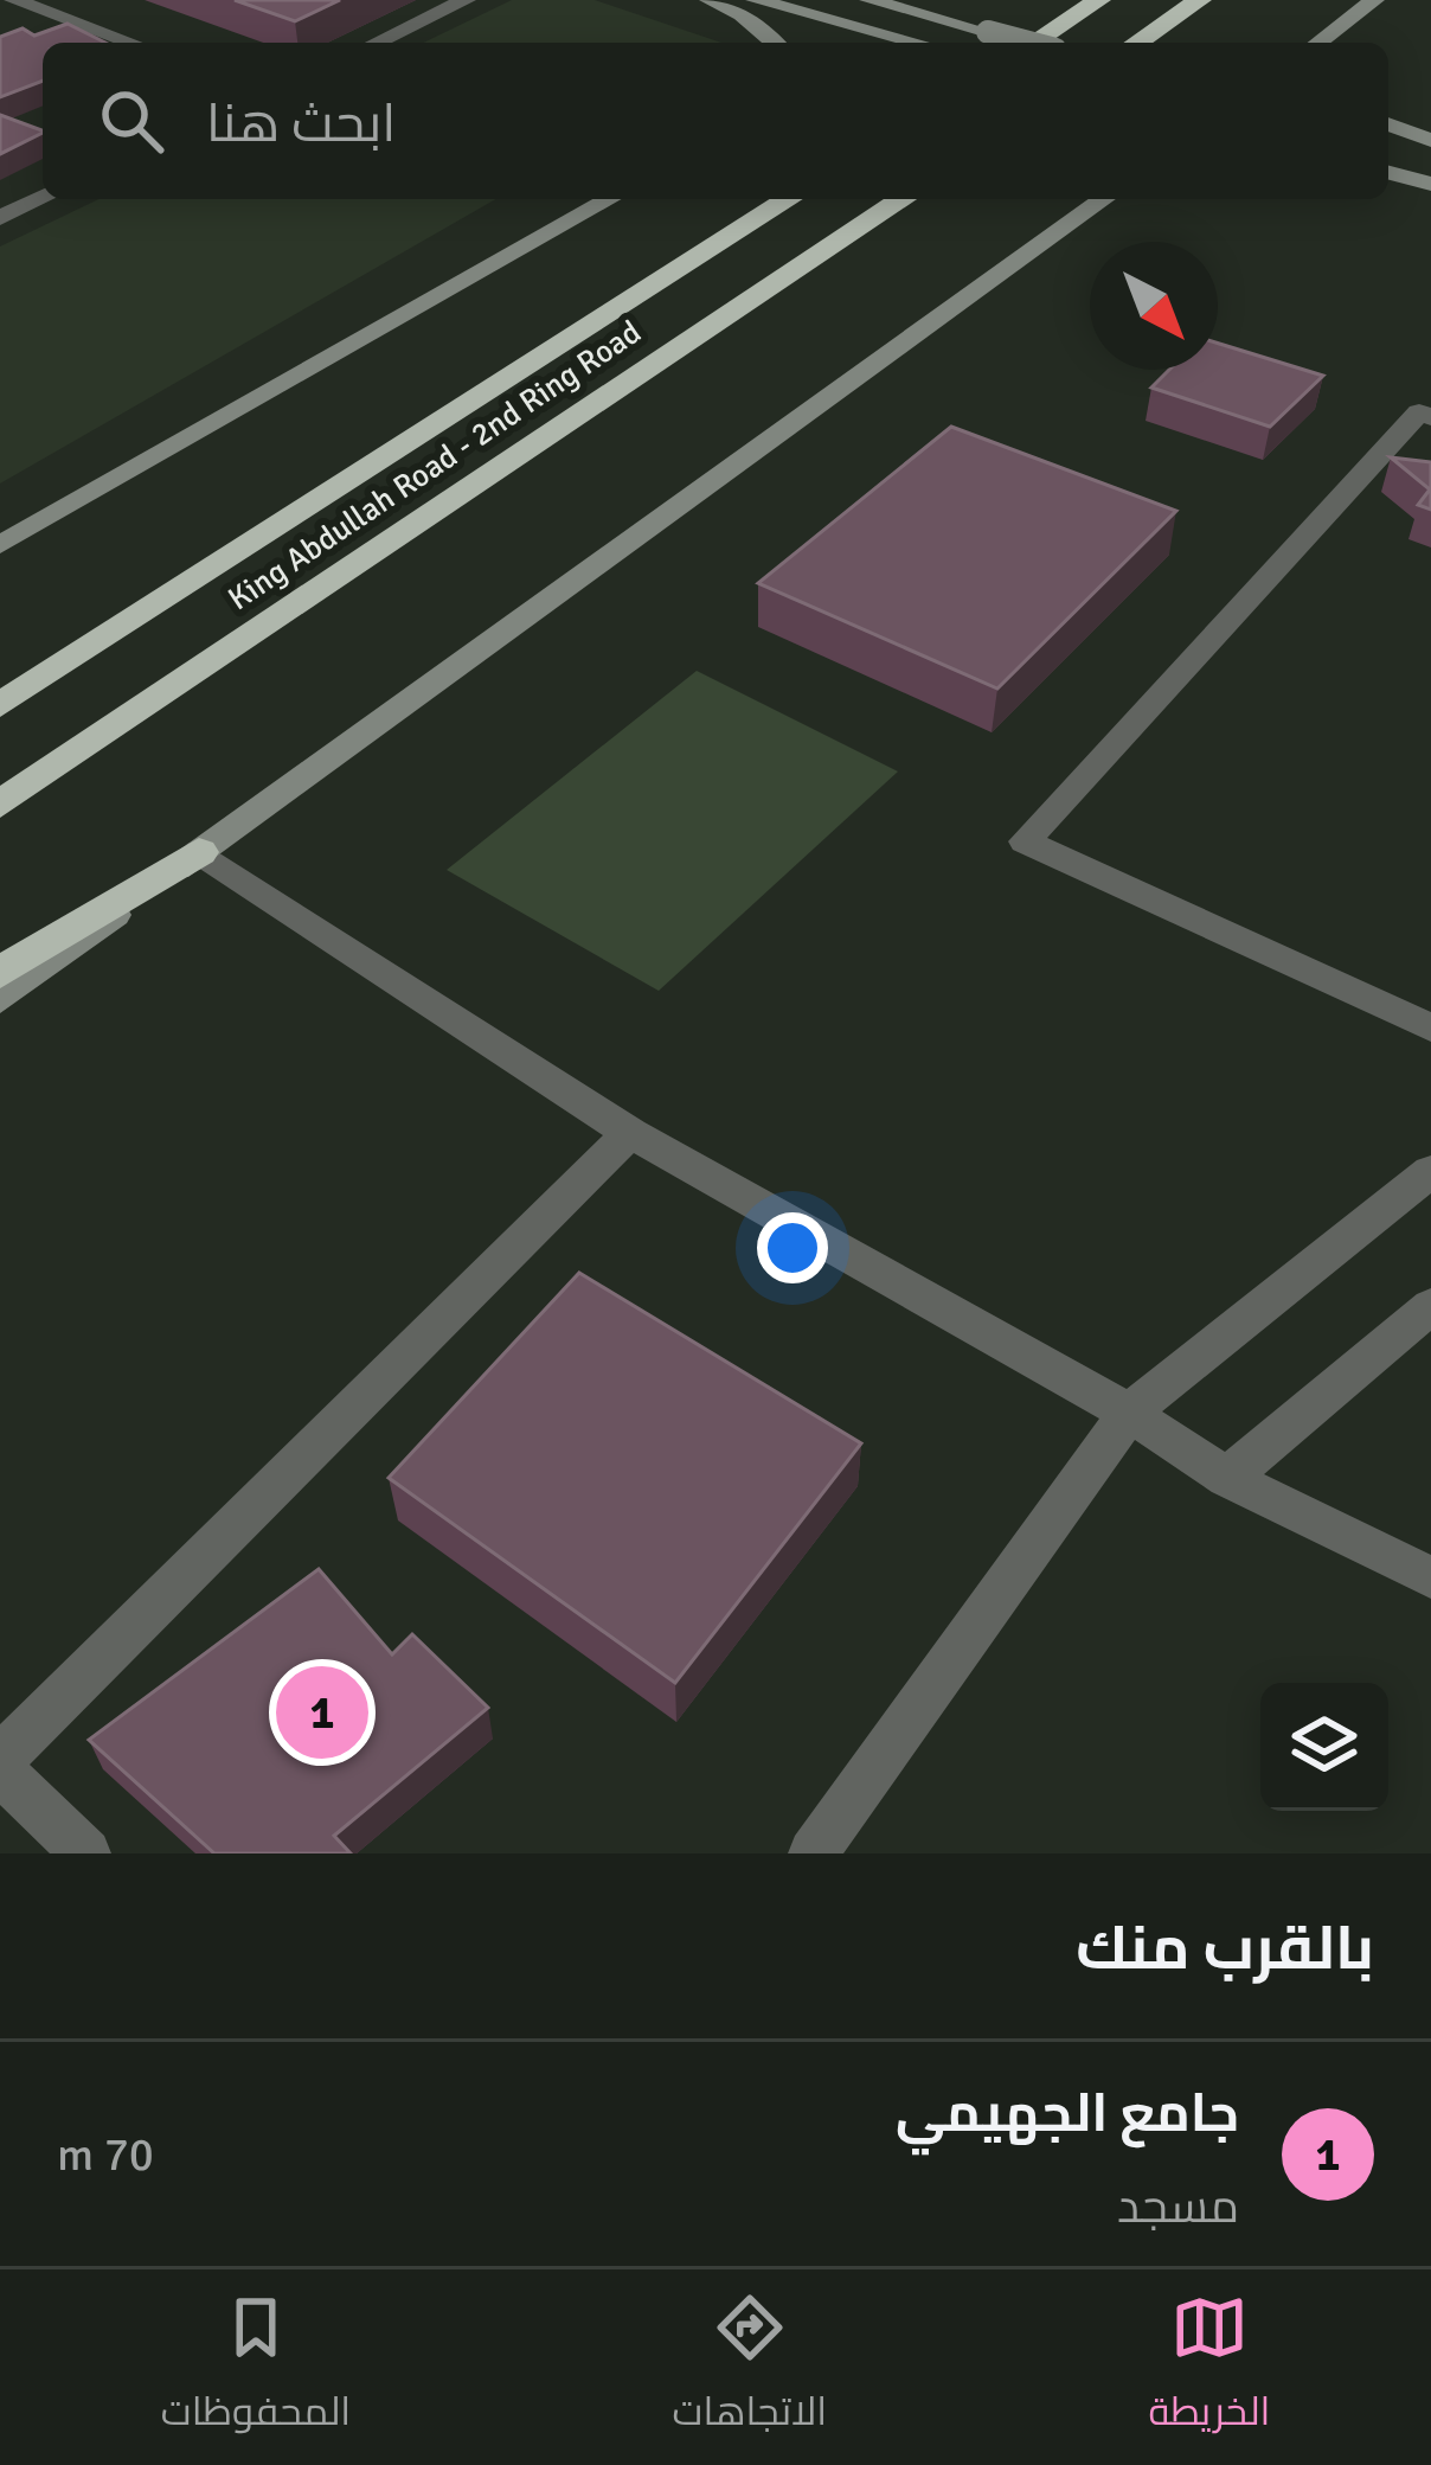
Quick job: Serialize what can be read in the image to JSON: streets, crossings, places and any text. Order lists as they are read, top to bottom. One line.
{"streets":{"highway":["King Abdullah Road - 2nd Ring Road"]},"north":"bottom right","page":{"search":"ابحث هنا","pins":"1","heading":"بالقرب منك","list":[{"mark":"1","name":"جامع الجهيمي","note":"مسجد","value":"70 m"}],"nav":["الخريطة","الاتجاهات","المحفوظات"]}}
